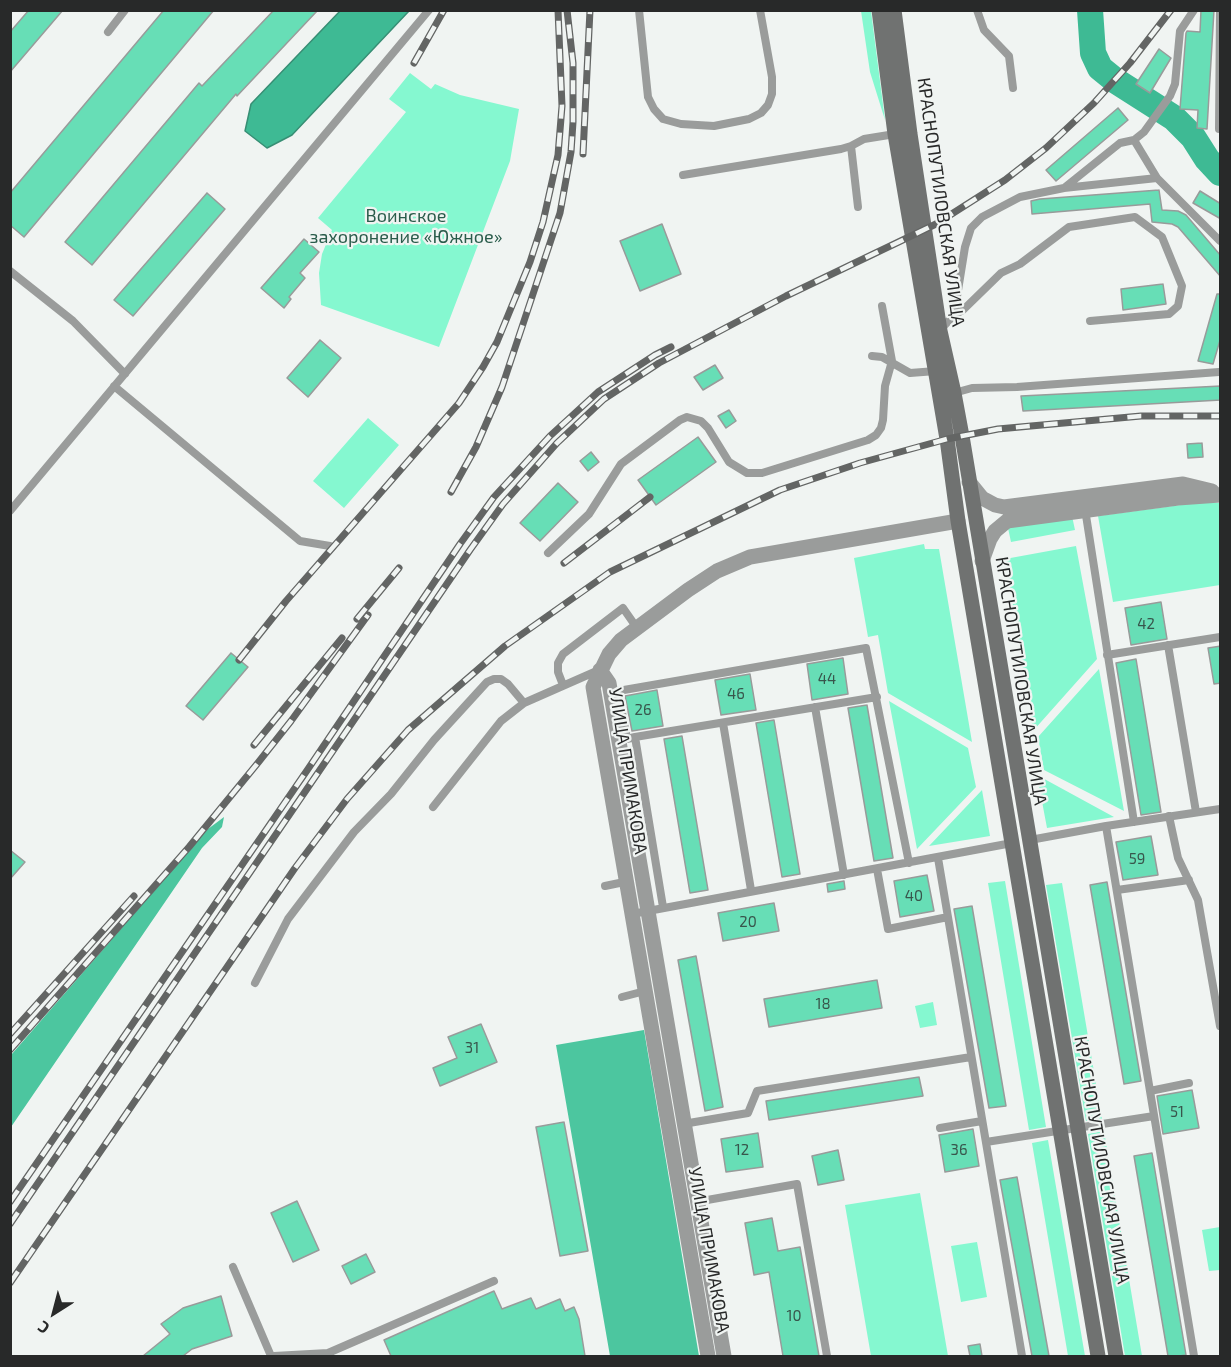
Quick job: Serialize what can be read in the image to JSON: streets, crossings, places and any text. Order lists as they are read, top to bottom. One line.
{"streets":{"main road":["КРАСНОПУТИЛОВСКАЯ УЛИЦА"],"street":["УЛИЦА ПРИМАКОВА"]},"parks":["Воинское захоронение «Южное»"],"house_numbers":["42","44","46","26","59","40","20","18","31","51","12","36","10"],"north":"bottom left"}
